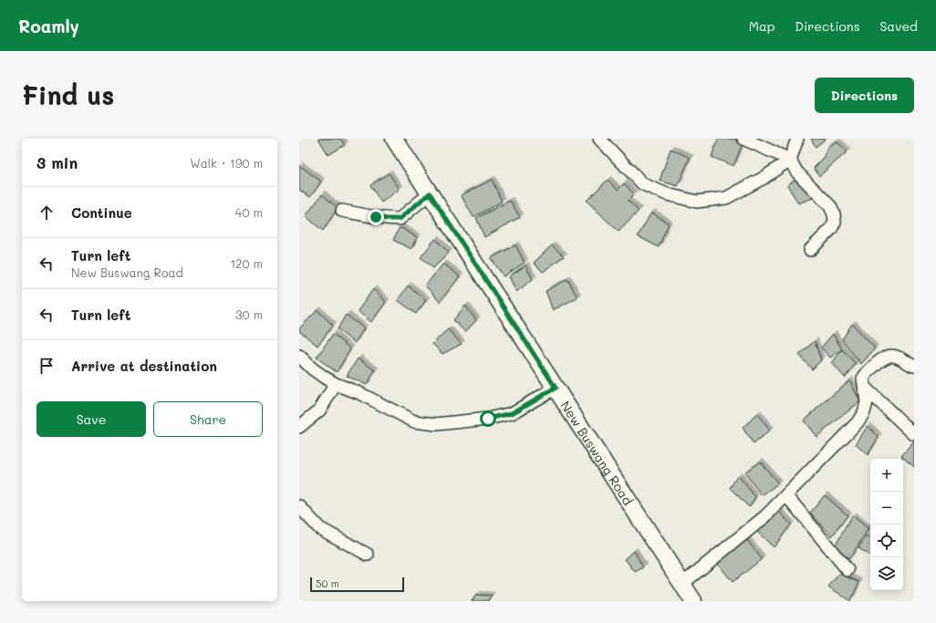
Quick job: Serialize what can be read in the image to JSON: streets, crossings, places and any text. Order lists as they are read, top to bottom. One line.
{"streets":{"street":["New Buswang Road"]},"scale_bar":"50 m","page":{"header":"Roamly","nav":["Map","Directions","Saved"],"buttons":["Directions",["Save","Share"]],"title":"Find us","heading":["3 min","Walk · 190 m"],"list":[["Continue","40 m"],["Turn left","New Buswang Road","120 m"],["Turn left","30 m"],"Arrive at destination"],"map_buttons":["+","−"],"scale":"50 m"}}
